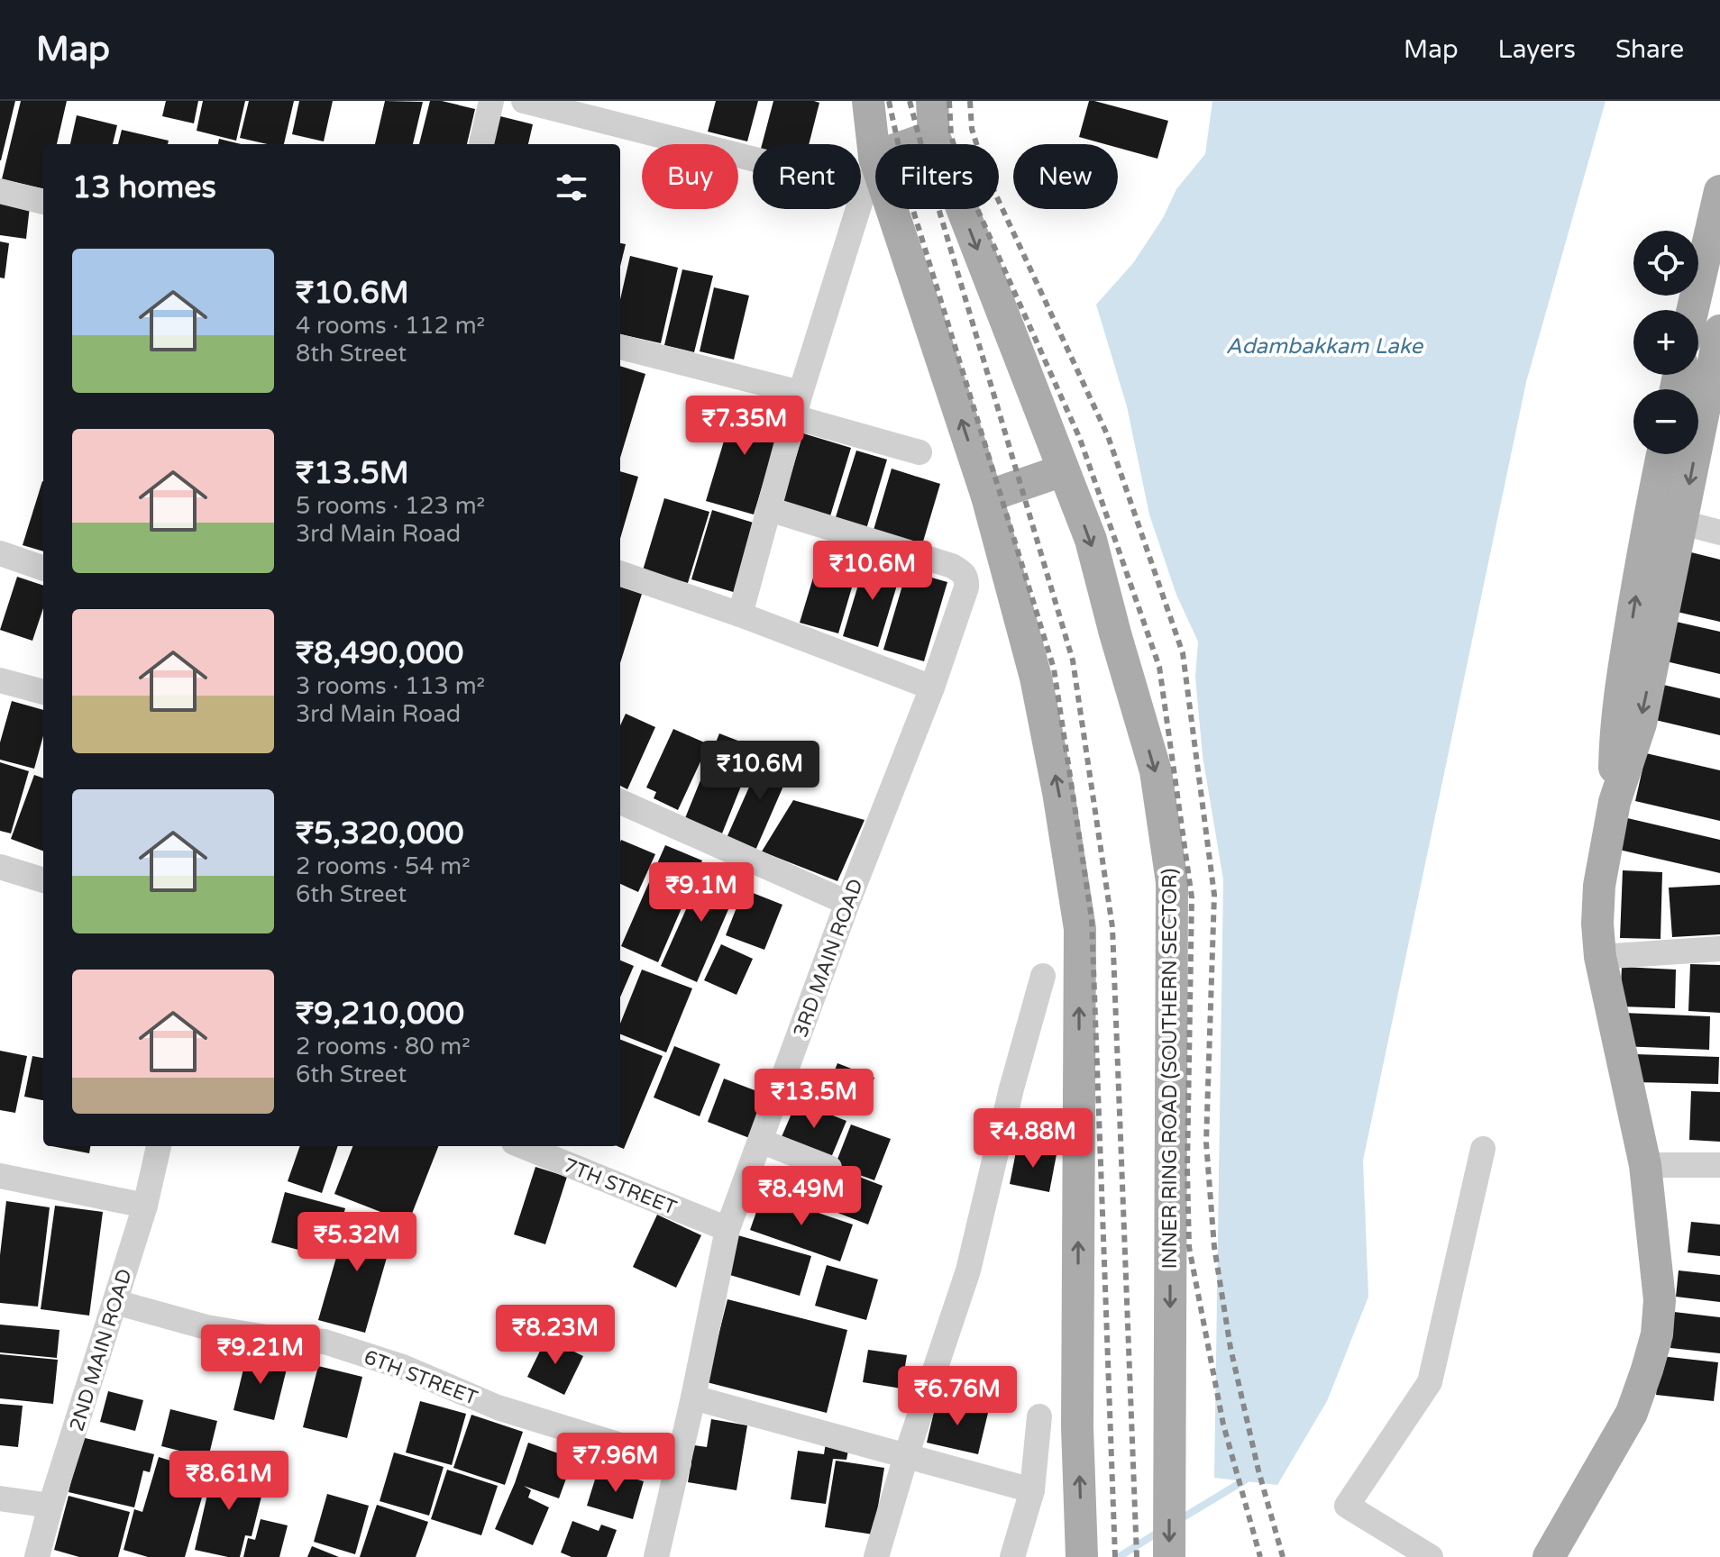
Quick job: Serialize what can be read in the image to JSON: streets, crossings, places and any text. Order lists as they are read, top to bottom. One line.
{"streets":{"main road":["INNER RING ROAD (SOUTHERN SECTOR)"],"street":["3RD MAIN ROAD","7TH STREET","2ND MAIN ROAD","6TH STREET"]},"crossings":[["3RD MAIN ROAD","7TH STREET"],["3RD MAIN ROAD","6TH STREET"],["2ND MAIN ROAD","6TH STREET"]],"water":["Adambakkam Lake"],"page":{"header":"Map","nav":["Map","Layers","Share"],"chip":["Buy","Rent","Filters","New"],"heading":"13 homes","map_buttons":["+","−"],"list":[{"name":"₹10.6M","note":"4 rooms · 112 m² · 8th Street"},{"name":"₹13.5M","note":"5 rooms · 123 m² · 3rd Main Road"},{"name":"₹8,490,000","note":"3 rooms · 113 m² · 3rd Main Road"},{"name":"₹5,320,000","note":"2 rooms · 54 m² · 6th Street"},{"name":"₹9,210,000","note":"2 rooms · 80 m² · 6th Street"}],"price":["₹7.35M","₹10.6M","₹10.6M","₹9.1M","₹13.5M","₹4.88M","₹8.49M","₹5.32M","₹8.23M","₹9.21M","₹6.76M","₹7.96M","₹8.61M"]}}
